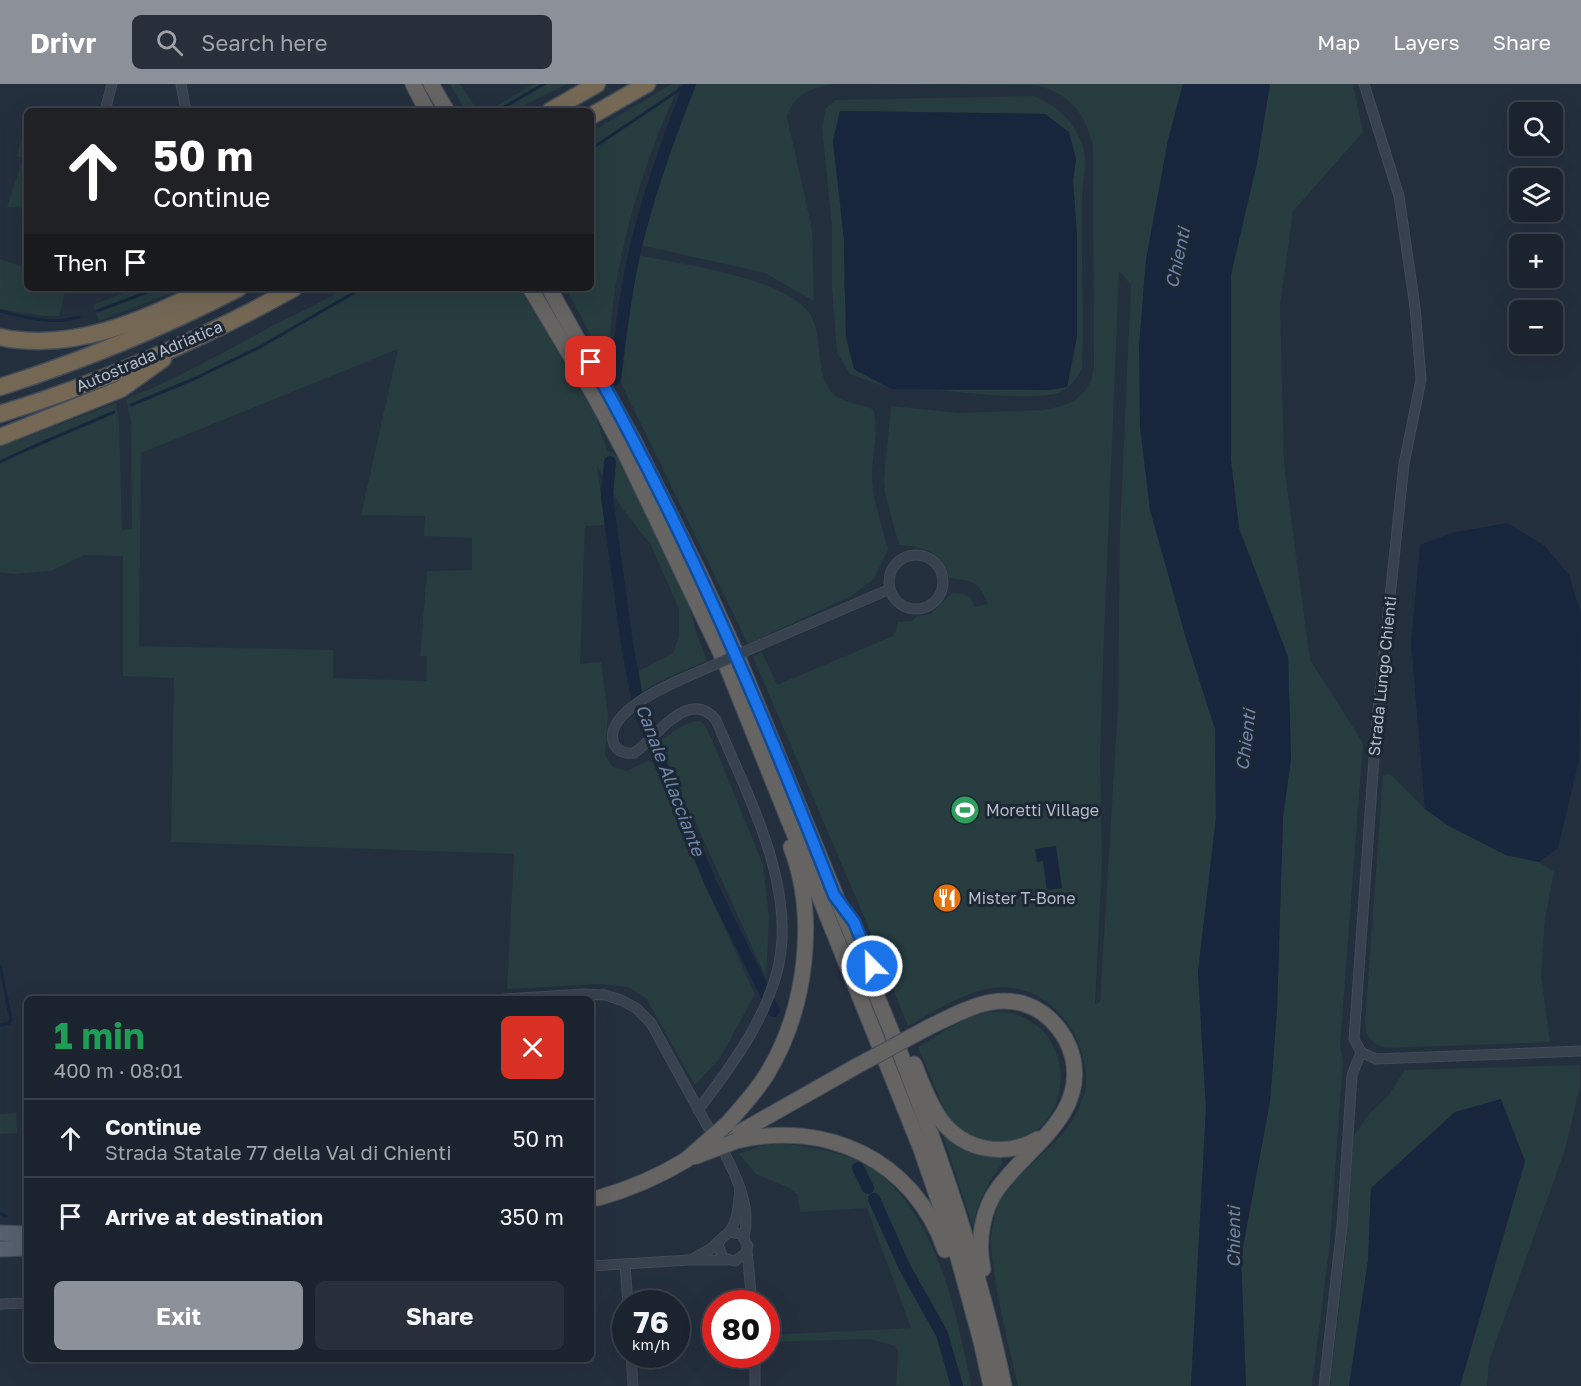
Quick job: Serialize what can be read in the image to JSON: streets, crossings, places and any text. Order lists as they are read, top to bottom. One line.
{"streets":{"highway":["Autostrada Adriatica"],"street":["Strada Lungo Chienti"]},"water":["Chienti","Canale Allacciante"],"places":{"sports":["Moretti Village"],"restaurant":["Mister T-Bone"]},"page":{"header":"Drivr","search":"Search here","nav":["Map","Layers","Share"],"map_buttons":["+","−"],"turn":["50 m","Continue"],"then":"Then","heading":["1 min","400 m · 08:01"],"list":[{"name":"Continue","note":"Strada Statale 77 della Val di Chienti","value":"50 m"},{"name":"Arrive at destination","value":"350 m"}],"buttons":["Exit","Share"],"speed":"76 km/h","limit":"80"}}
